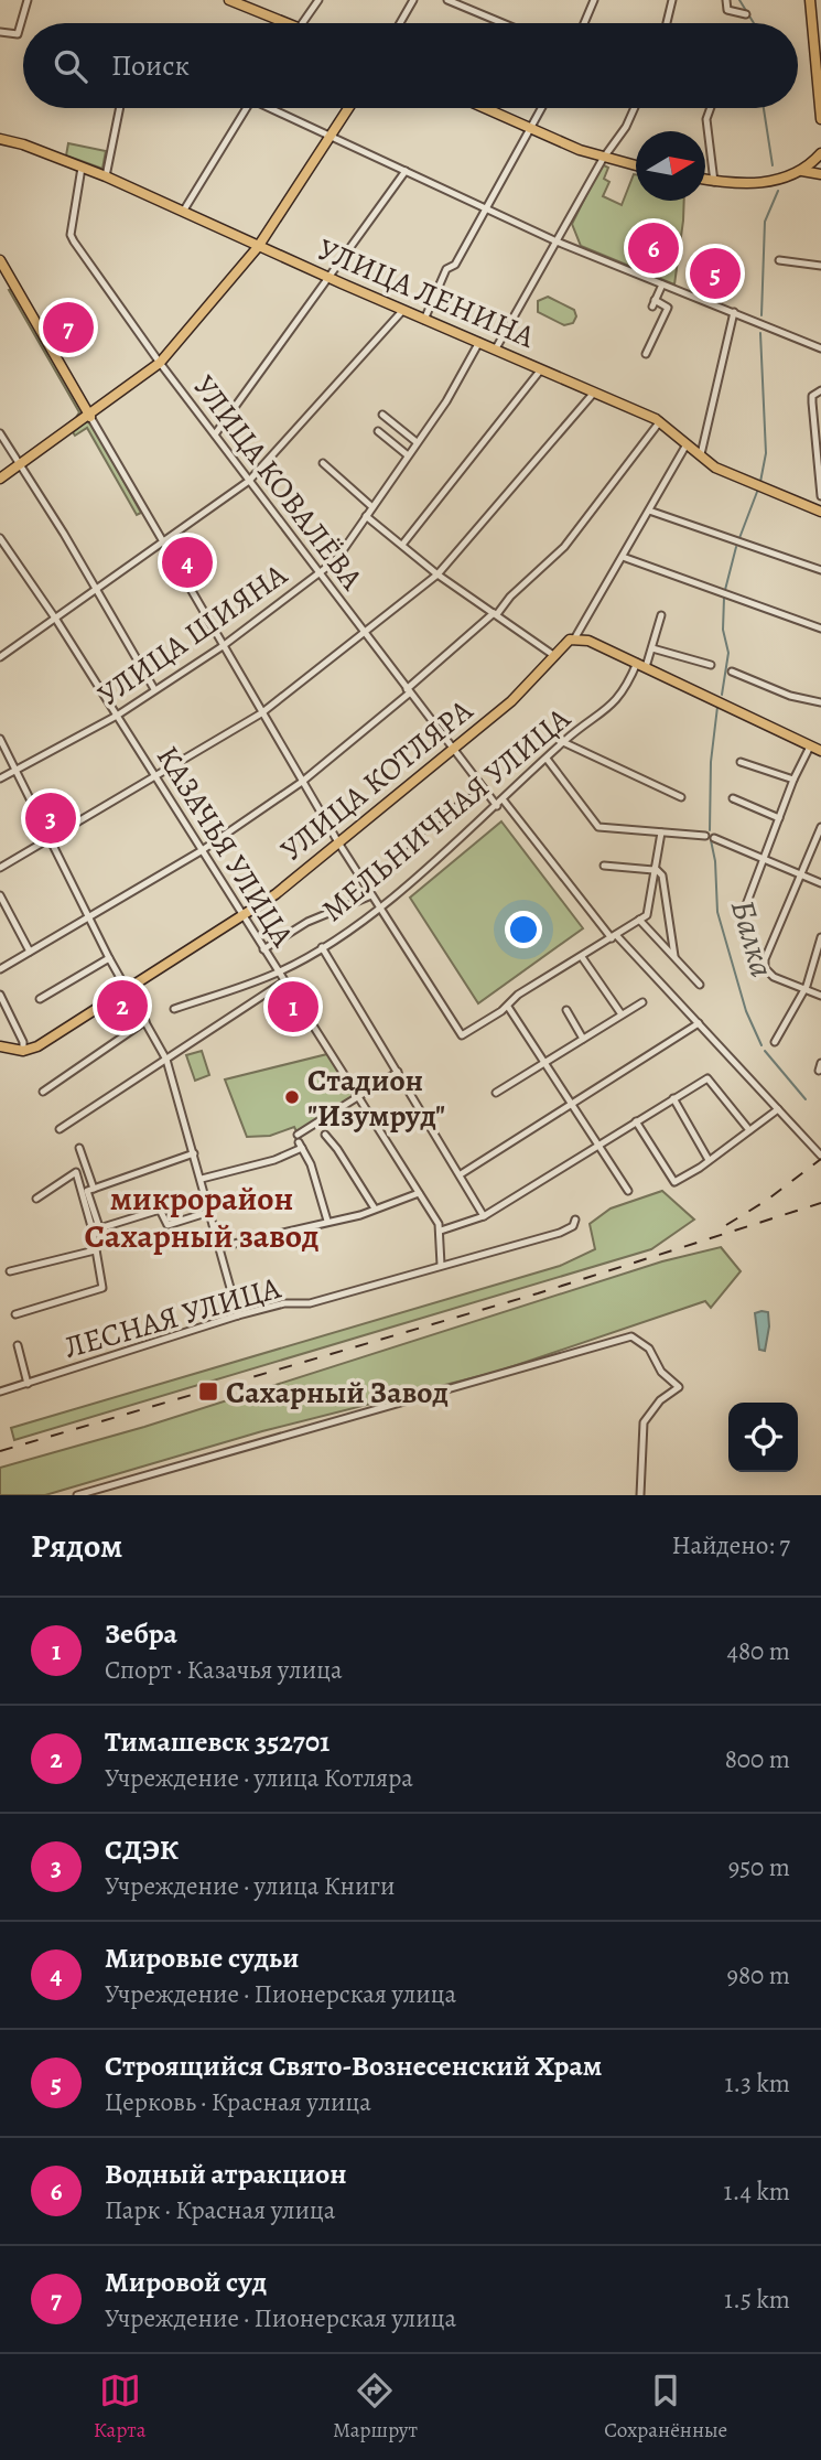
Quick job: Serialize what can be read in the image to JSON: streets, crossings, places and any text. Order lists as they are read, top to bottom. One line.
{"streets":{"main road":["УЛИЦА ЛЕНИНА","УЛИЦА КОТЛЯРА"],"street":["УЛИЦА КОВАЛЁВА","УЛИЦА ШИЯНА","МЕЛЬНИЧНАЯ УЛИЦА","КАЗАЧЬЯ УЛИЦА","ЛЕСНАЯ УЛИЦА"]},"crossings":[["УЛИЦА ЛЕНИНА","УЛИЦА КОВАЛЁВА"],["УЛИЦА ЛЕНИНА","УЛИЦА ШИЯНА"],["УЛИЦА ЛЕНИНА","УЛИЦА КОТЛЯРА"],["УЛИЦА КОВАЛЁВА","УЛИЦА ШИЯНА"],["УЛИЦА КОВАЛЁВА","УЛИЦА КОТЛЯРА"],["УЛИЦА КОВАЛЁВА","МЕЛЬНИЧНАЯ УЛИЦА"],["УЛИЦА ШИЯНА","КАЗАЧЬЯ УЛИЦА"],["УЛИЦА КОТЛЯРА","КАЗАЧЬЯ УЛИЦА"],["МЕЛЬНИЧНАЯ УЛИЦА","КАЗАЧЬЯ УЛИЦА"]],"districts":["микрорайон Сахарный завод"],"water":["Балка"],"places":{"other":["Стадион \"Изумруд\""],"transit":["Сахарный Завод"]},"north":"right","page":{"search":"Поиск","pins":["6","5","7","4","3","2","1"],"heading":["Рядом","Найдено: 7"],"list":[{"mark":"1","name":"Зебра","note":"Спорт · Казачья улица","value":"480 m"},{"mark":"2","name":"Тимашевск 352701","note":"Учреждение · улица Котляра","value":"800 m"},{"mark":"3","name":"СДЭК","note":"Учреждение · улица Книги","value":"950 m"},{"mark":"4","name":"Мировые судьи","note":"Учреждение · Пионерская улица","value":"980 m"},{"mark":"5","name":"Строящийся Свято-Вознесенский Храм","note":"Церковь · Красная улица","value":"1.3 km"},{"mark":"6","name":"Водный атракцион","note":"Парк · Красная улица","value":"1.4 km"},{"mark":"7","name":"Мировой суд","note":"Учреждение · Пионерская улица","value":"1.5 km"}],"nav":["Карта","Маршрут","Сохранённые"]}}
